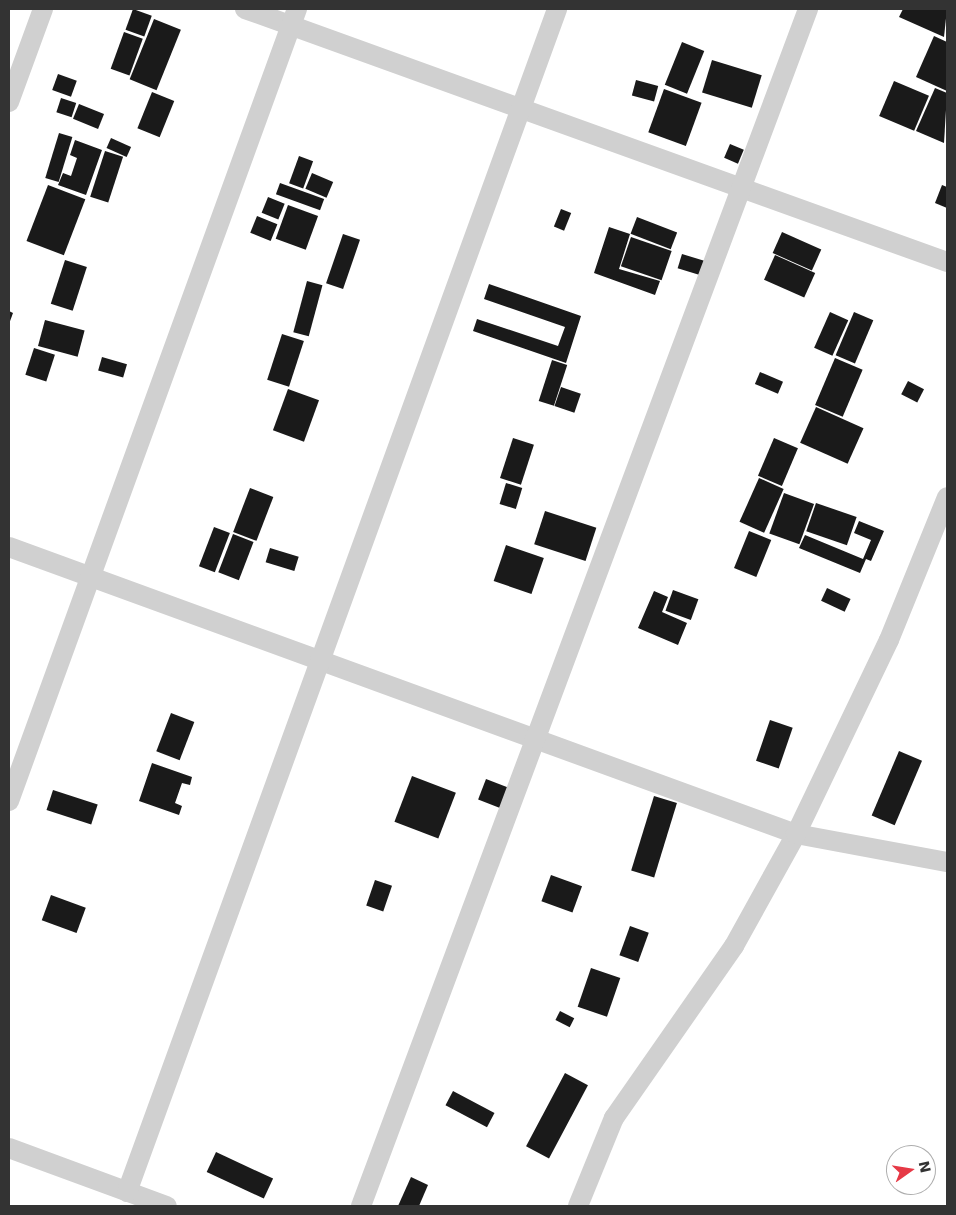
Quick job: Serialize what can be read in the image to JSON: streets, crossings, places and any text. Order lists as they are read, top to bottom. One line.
{"north":"right"}
